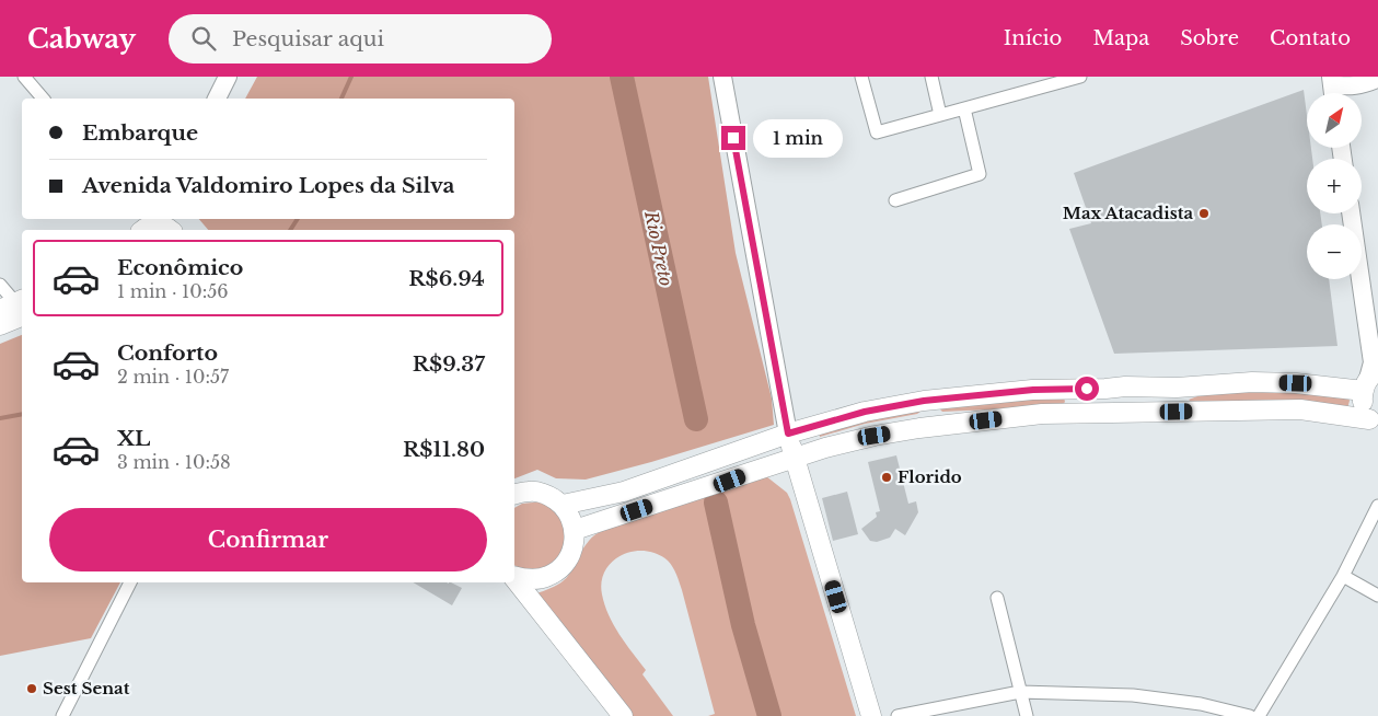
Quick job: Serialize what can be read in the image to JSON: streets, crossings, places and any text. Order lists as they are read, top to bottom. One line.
{"water":["Rio Preto"],"places":["Max Atacadista","Florido","Sest Senat"],"north":"top right","page":{"header":"Cabway","search":"Pesquisar aqui","nav":["Início","Mapa","Sobre","Contato"],"map_buttons":["+","−"],"banner":["Embarque","Avenida Valdomiro Lopes da Silva"],"bubble":"1 min","list":[{"name":"Econômico","note":"1 min · 10:56","value":"R$6.94"},{"name":"Conforto","note":"2 min · 10:57","value":"R$9.37"},{"name":"XL","note":"3 min · 10:58","value":"R$11.80"}],"buttons":"Confirmar"}}
